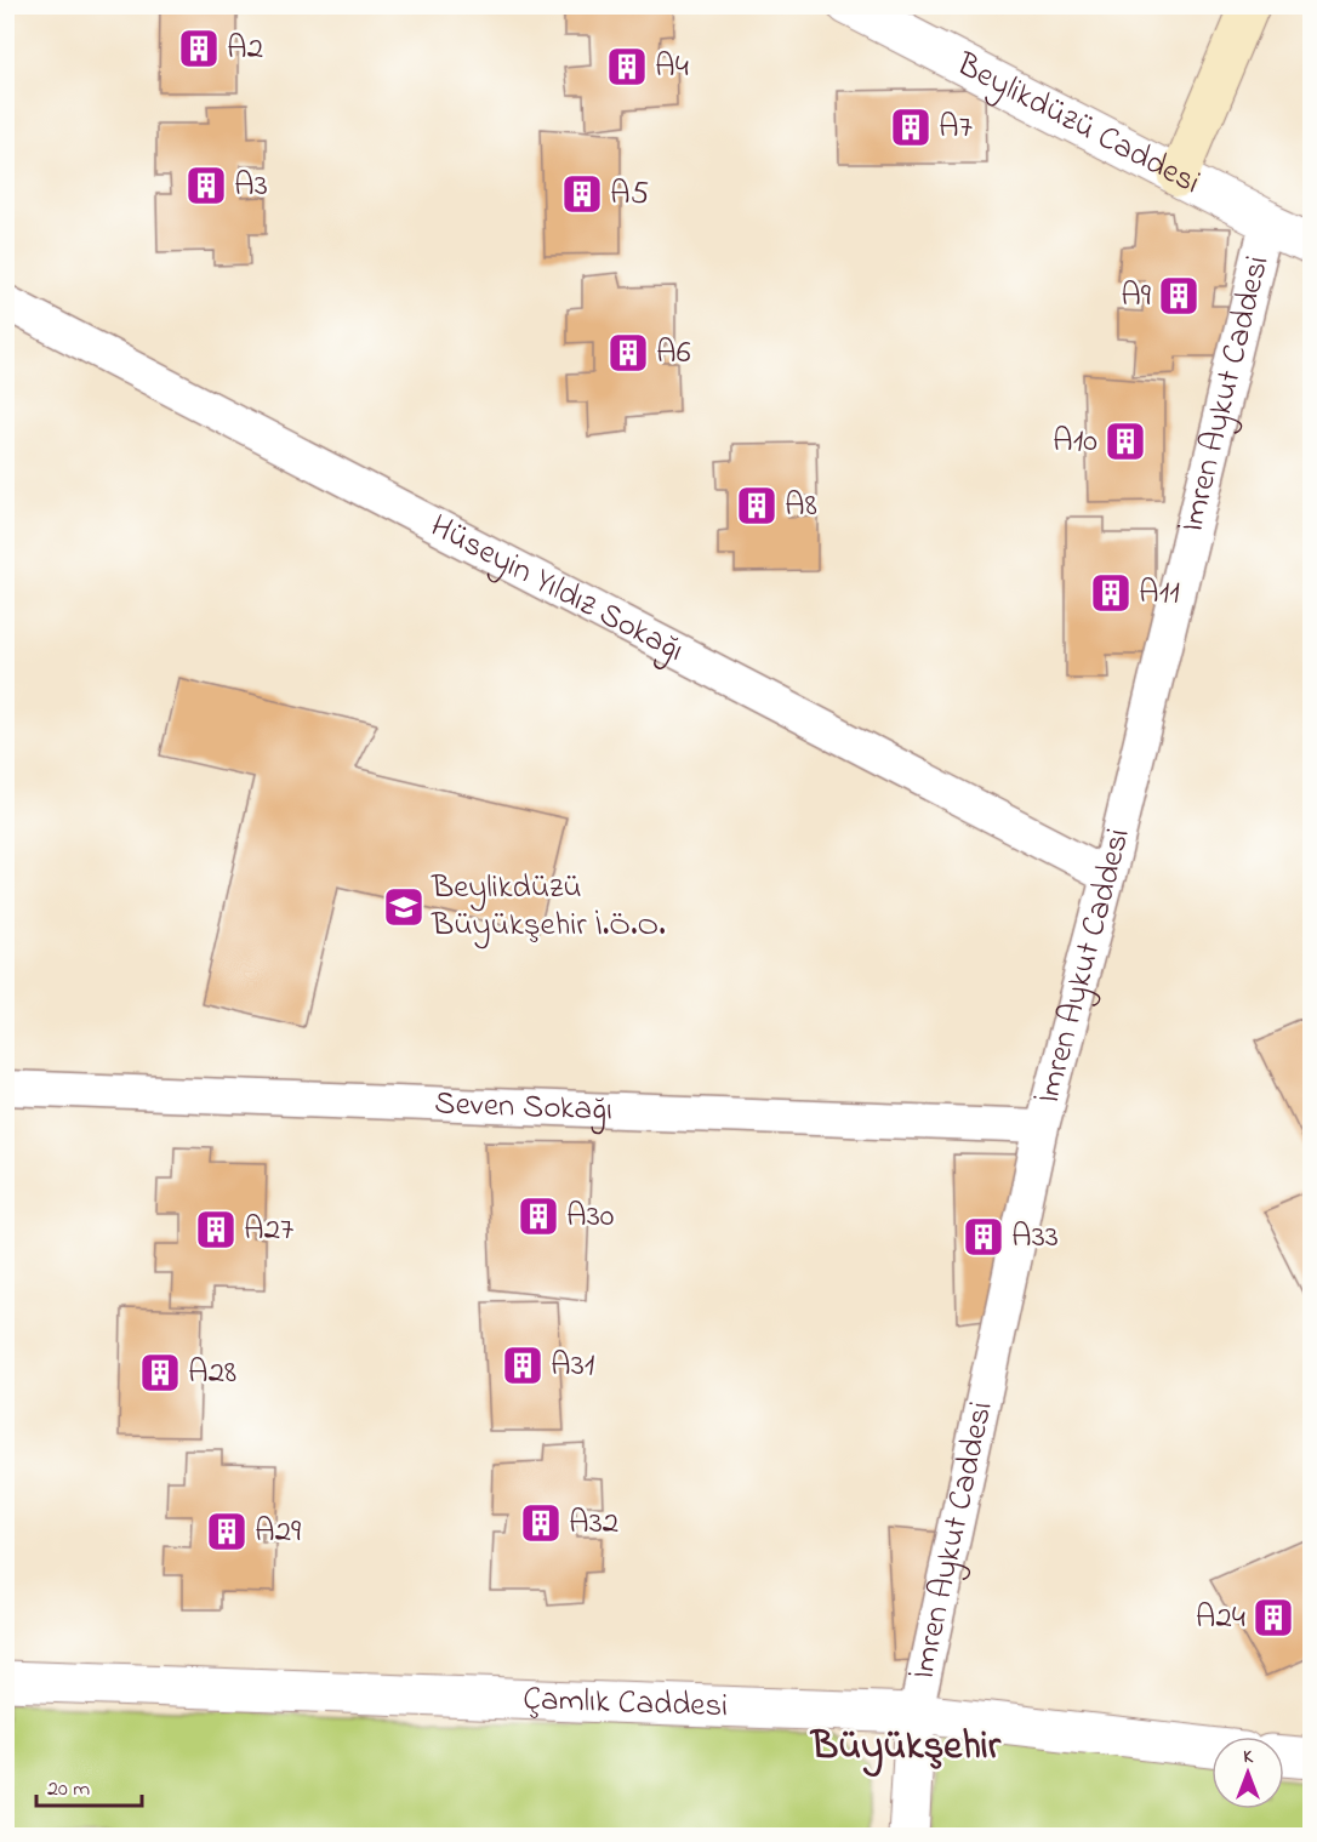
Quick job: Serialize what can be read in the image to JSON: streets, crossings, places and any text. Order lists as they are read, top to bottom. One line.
{"streets":{"street":["Beylikdüzü Caddesi","İmren Aykut Caddesi","Hüseyin Yıldız Sokağı","Seven Sokağı","Çamlık Caddesi"]},"crossings":[["Beylikdüzü Caddesi","İmren Aykut Caddesi"],["İmren Aykut Caddesi","Hüseyin Yıldız Sokağı"],["İmren Aykut Caddesi","Seven Sokağı"],["İmren Aykut Caddesi","Çamlık Caddesi"]],"districts":["Büyükşehir"],"places":{"building":["A2","A4","A7","A3","A5","A9","A6","A10","A8","A11","A30","A27","A33","A31","A28","A32","A29","A24"],"school or university":["Beylikdüzü Büyükşehir İ.Ö.O."]},"scale_bar":"20 m","north":"top"}
